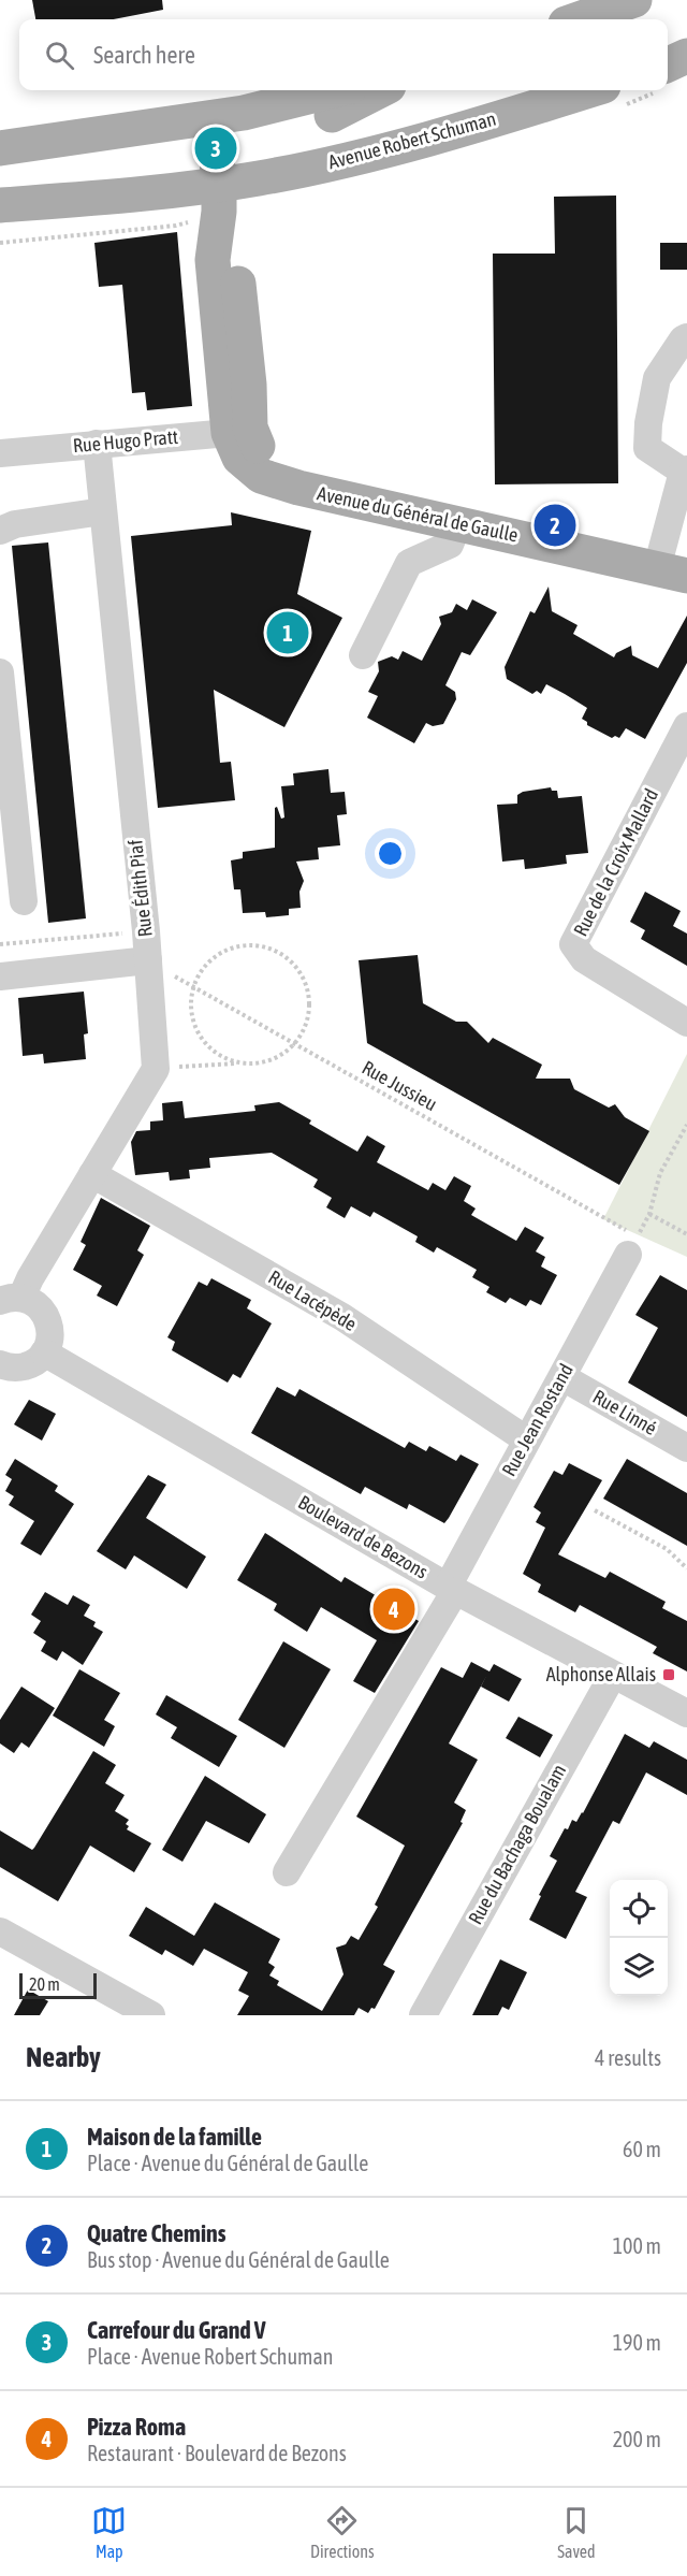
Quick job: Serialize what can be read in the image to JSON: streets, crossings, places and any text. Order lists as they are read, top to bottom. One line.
{"streets":{"main road":["Avenue Robert Schuman","Avenue du Général de Gaulle"],"street":["Rue Hugo Pratt","Rue de la Croix Mallard","Rue Édith Piaf","Rue Lacépède","Rue Linné","Rue Jean Rostand","Boulevard de Bezons","Rue du Bachaga Boualam"],"path":["Rue Jussieu"]},"crossings":[["Avenue Robert Schuman","Avenue du Général de Gaulle"],["Rue Hugo Pratt","Avenue du Général de Gaulle"],["Rue Hugo Pratt","Rue Édith Piaf"],["Rue Édith Piaf","Rue Jussieu"],["Rue Jussieu","Rue Jean Rostand"],["Rue Lacépède","Rue Jean Rostand"],["Rue Linné","Rue Jean Rostand"],["Rue Jean Rostand","Boulevard de Bezons"],["Boulevard de Bezons","Rue du Bachaga Boualam"]],"places":{"transit":["Alphonse Allais"]},"scale_bar":"20 m","page":{"search":"Search here","pins":["3","2","1","4"],"scale":"20 m","heading":["Nearby","4 results"],"list":[{"mark":"1","name":"Maison de la famille","note":"Place · Avenue du Général de Gaulle","value":"60 m"},{"mark":"2","name":"Quatre Chemins","note":"Bus stop · Avenue du Général de Gaulle","value":"100 m"},{"mark":"3","name":"Carrefour du Grand V","note":"Place · Avenue Robert Schuman","value":"190 m"},{"mark":"4","name":"Pizza Roma","note":"Restaurant · Boulevard de Bezons","value":"200 m"}],"nav":["Map","Directions","Saved"]}}
